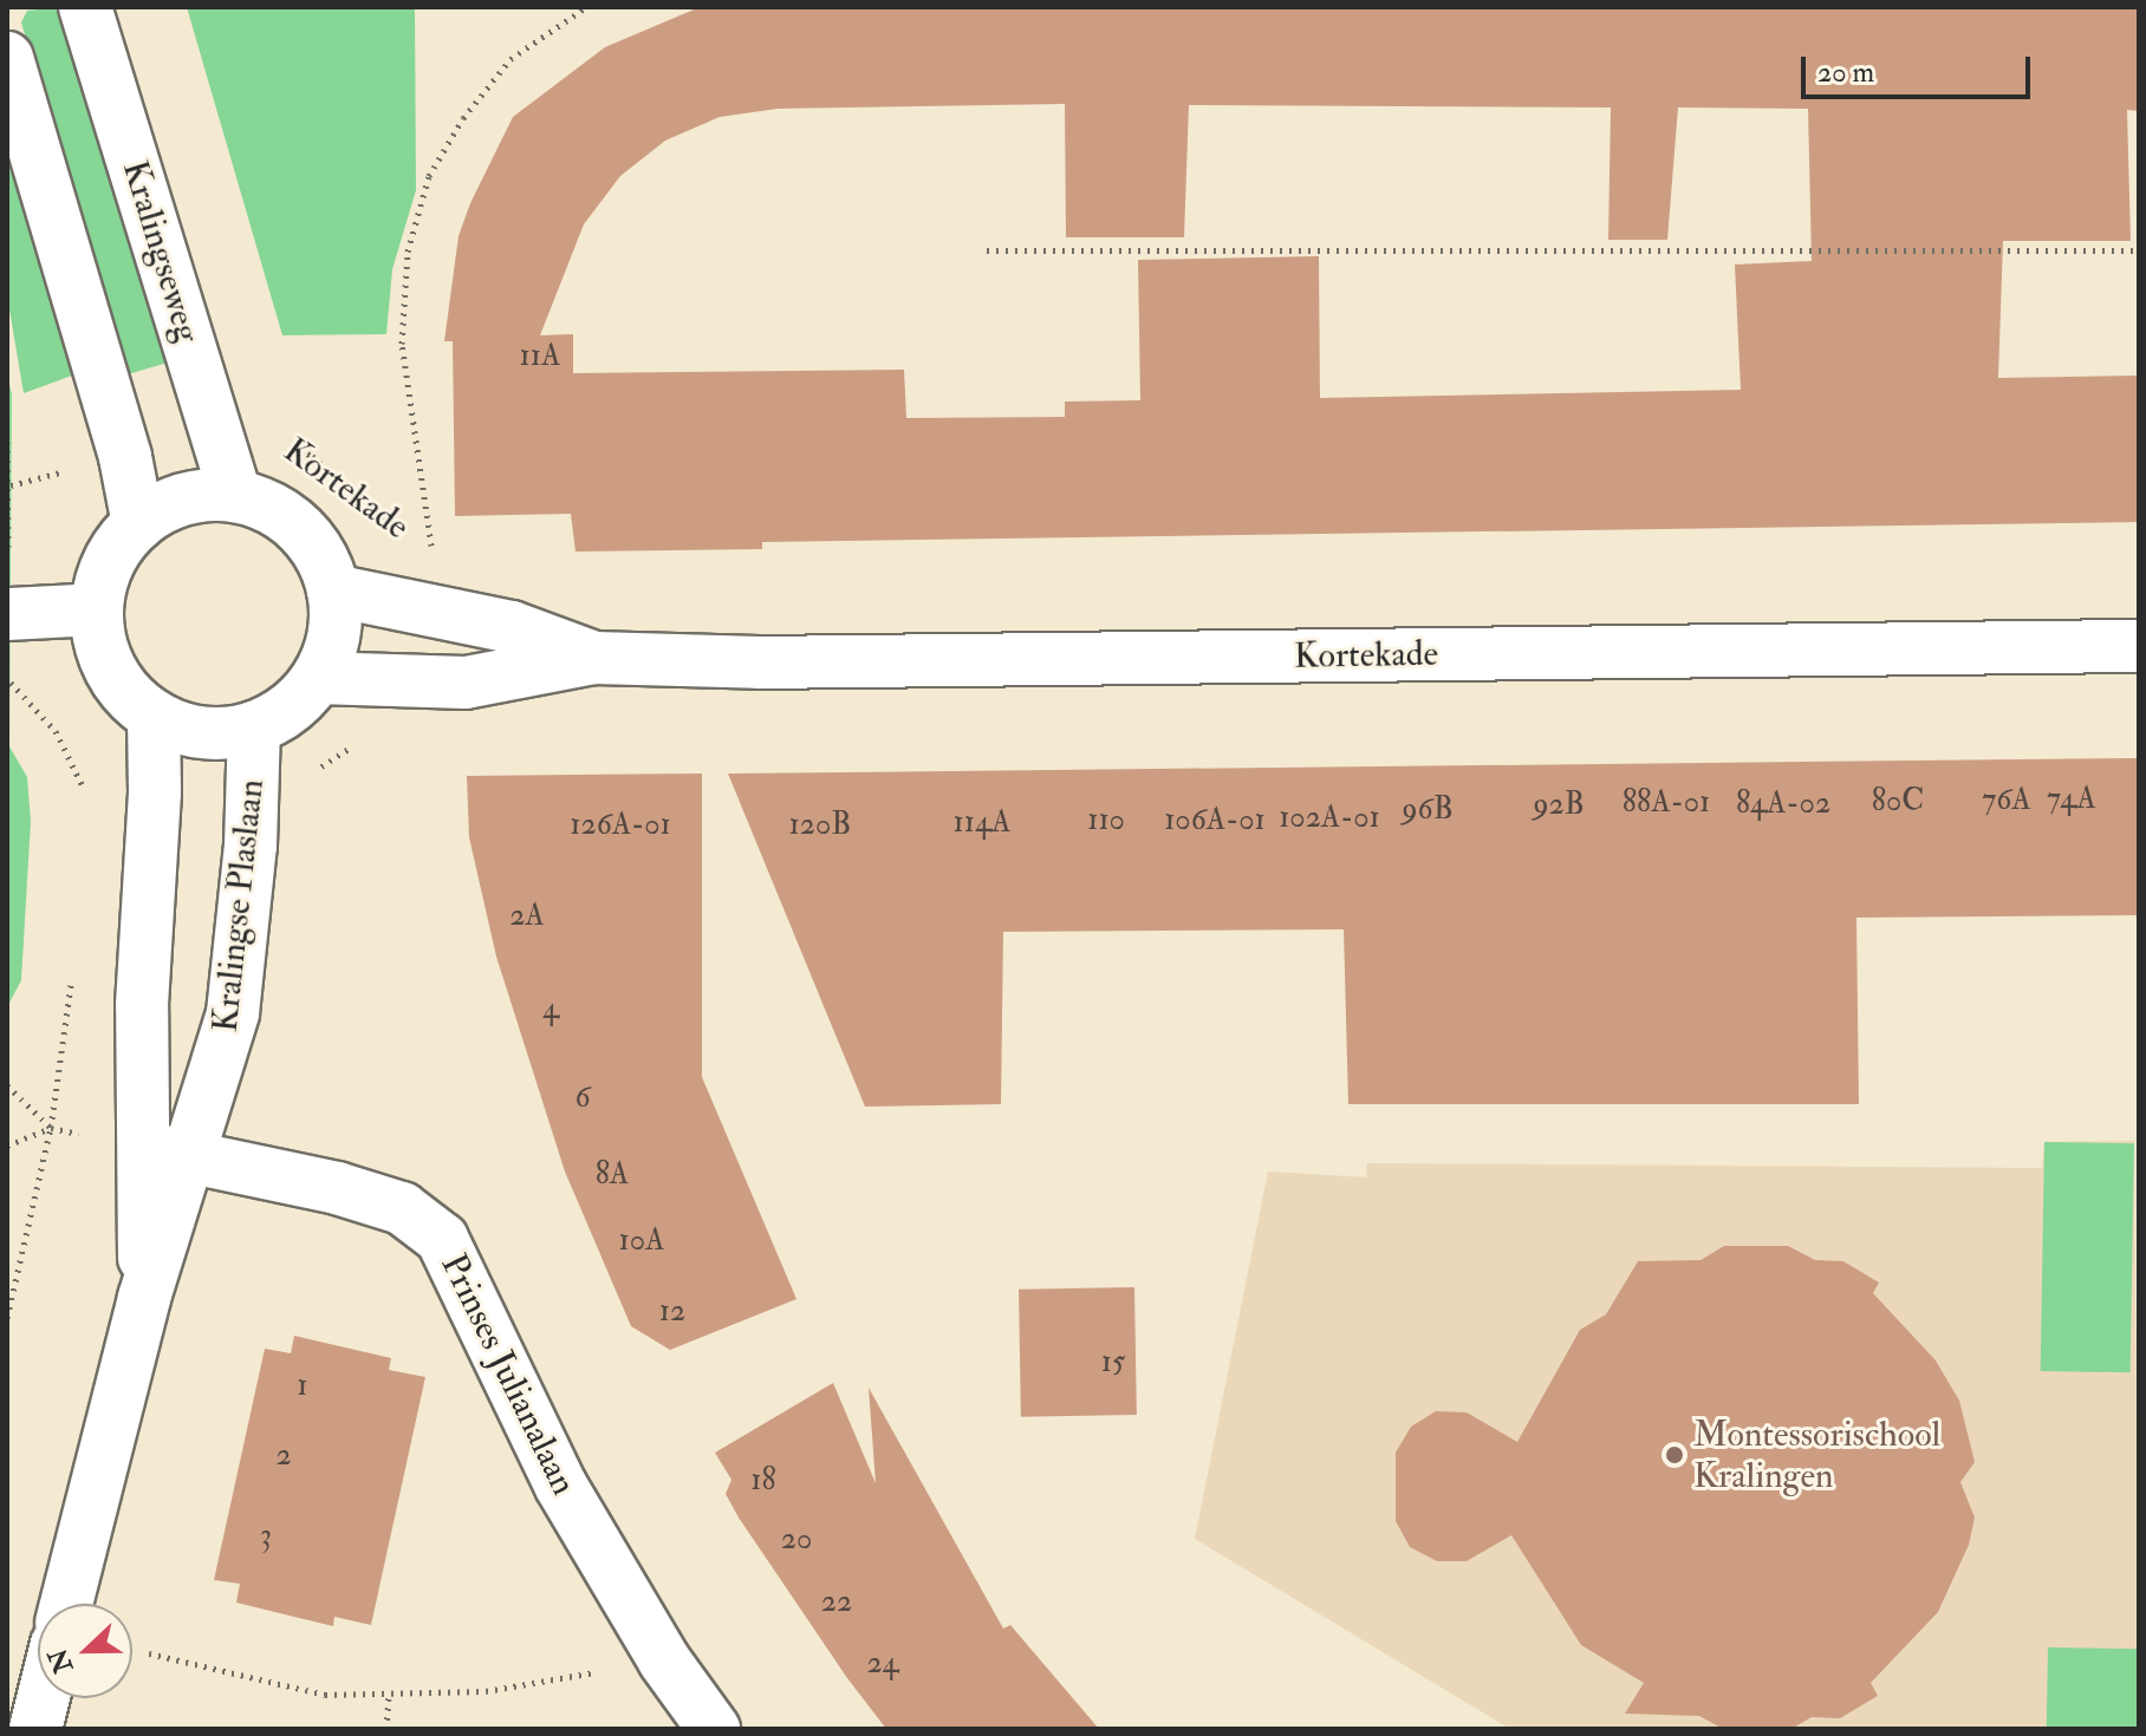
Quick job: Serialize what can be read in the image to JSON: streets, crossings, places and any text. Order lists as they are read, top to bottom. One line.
{"streets":{"main road":["Kralingseweg","Kortekade","Kralingse Plaslaan","Prinses Julianalaan"]},"crossings":[["Kralingseweg","Kortekade"],["Kralingseweg","Kralingse Plaslaan"],["Kortekade","Kralingse Plaslaan"],["Kralingse Plaslaan","Prinses Julianalaan"]],"places":["Montessorischool Kralingen"],"house_numbers":["11A","74A","76A","80C","88A-01","84A-02","92B","96B","102A-01","110","106A-01","114A","126A-01","120B","2A","4","6","8A","10A","12","15","1","2","18","3","20","22","24"],"scale_bar":"20 m","north":"left"}
